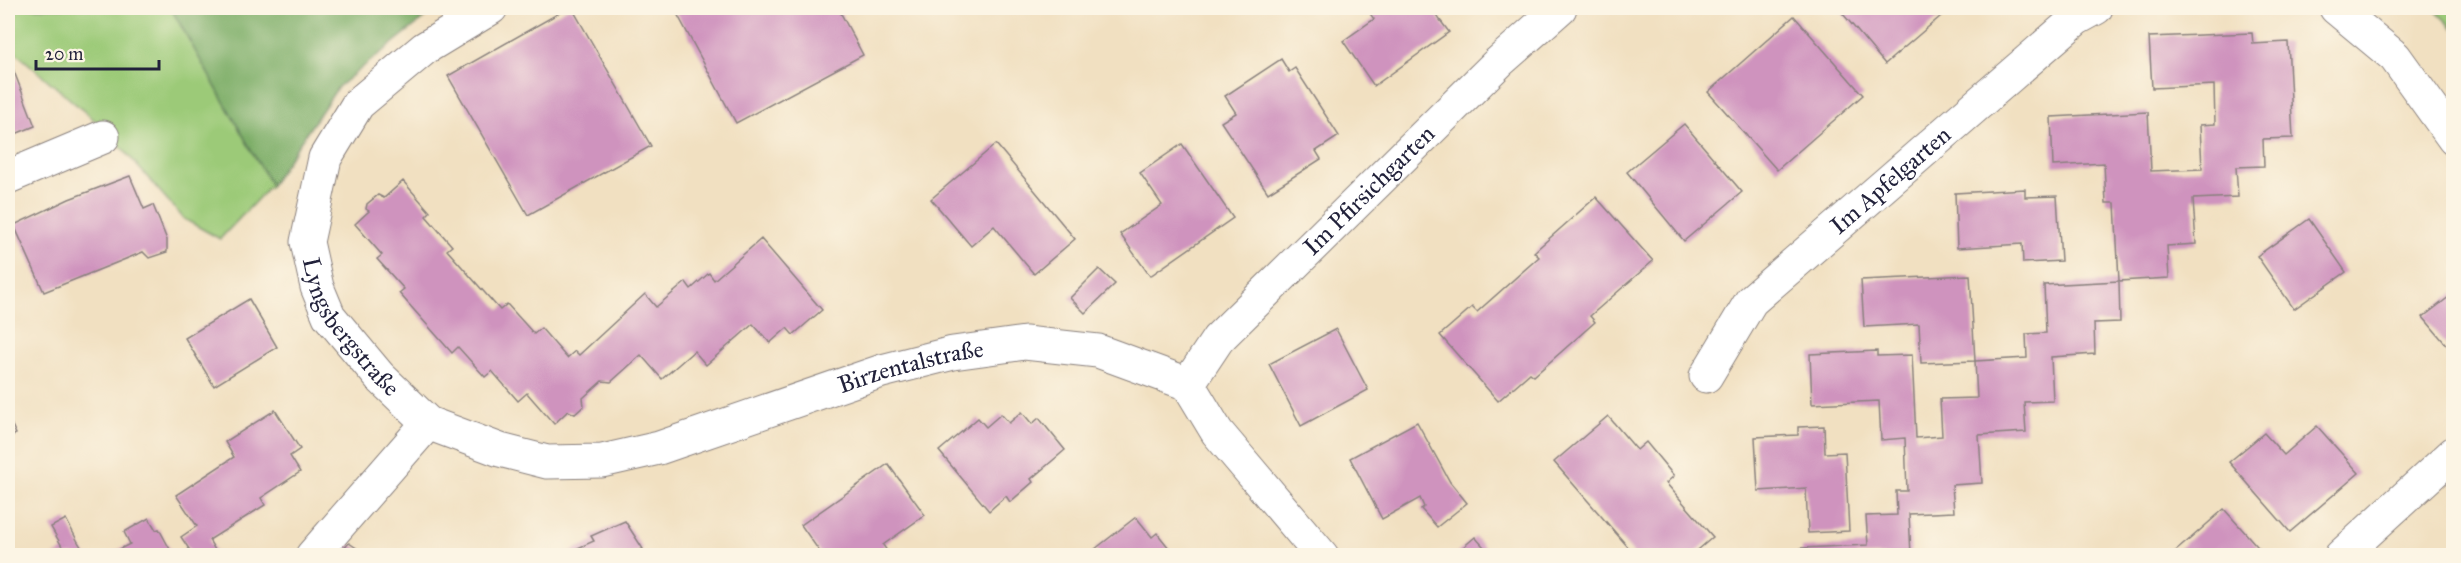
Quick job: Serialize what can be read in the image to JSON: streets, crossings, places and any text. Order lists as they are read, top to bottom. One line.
{"streets":{"street":["Im Apfelgarten","Im Pfirsichgarten","Lyngsbergstraße","Birzentalstraße"]},"crossings":[["Im Pfirsichgarten","Birzentalstraße"],["Lyngsbergstraße","Birzentalstraße"]],"scale_bar":"20 m"}
